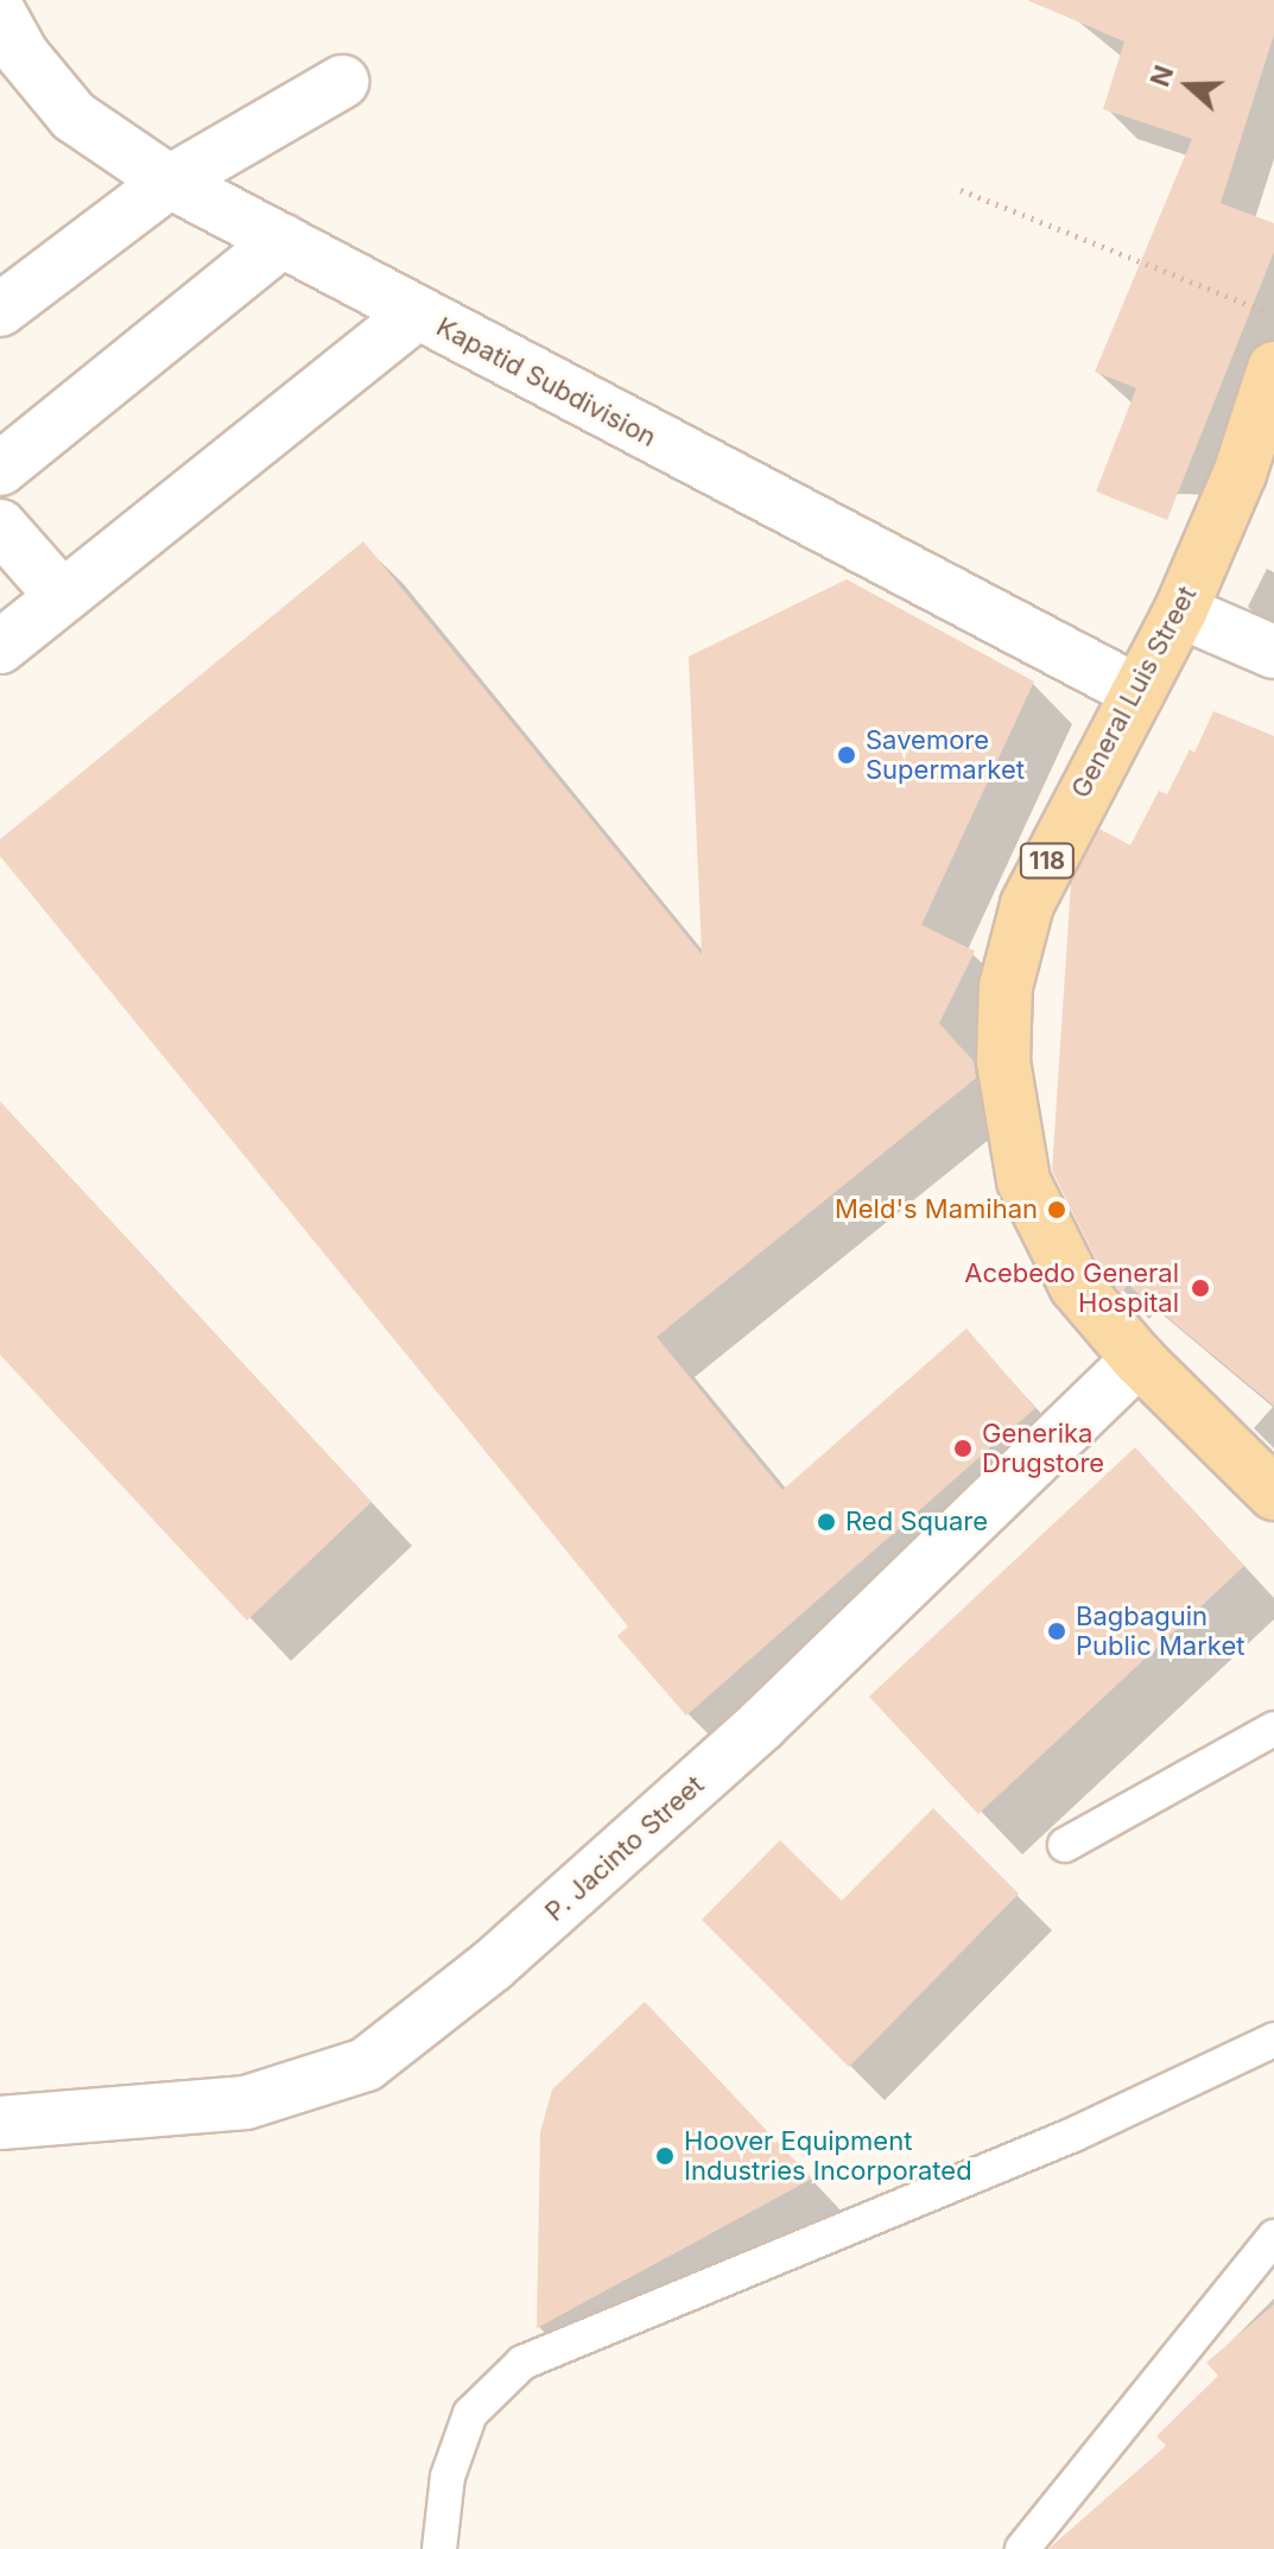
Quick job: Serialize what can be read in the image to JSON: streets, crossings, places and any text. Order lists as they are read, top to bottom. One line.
{"streets":{"main road":["General Luis Street","118"],"street":["Kapatid Subdivision","P. Jacinto Street"]},"crossings":[["Kapatid Subdivision","General Luis Street"],["General Luis Street","P. Jacinto Street"]],"places":["Savemore Supermarket","Meld's Mamihan","Acebedo General Hospital","Generika Drugstore","Red Square","Bagbaguin Public Market","Hoover Equipment Industries Incorporated"],"north":"left"}
